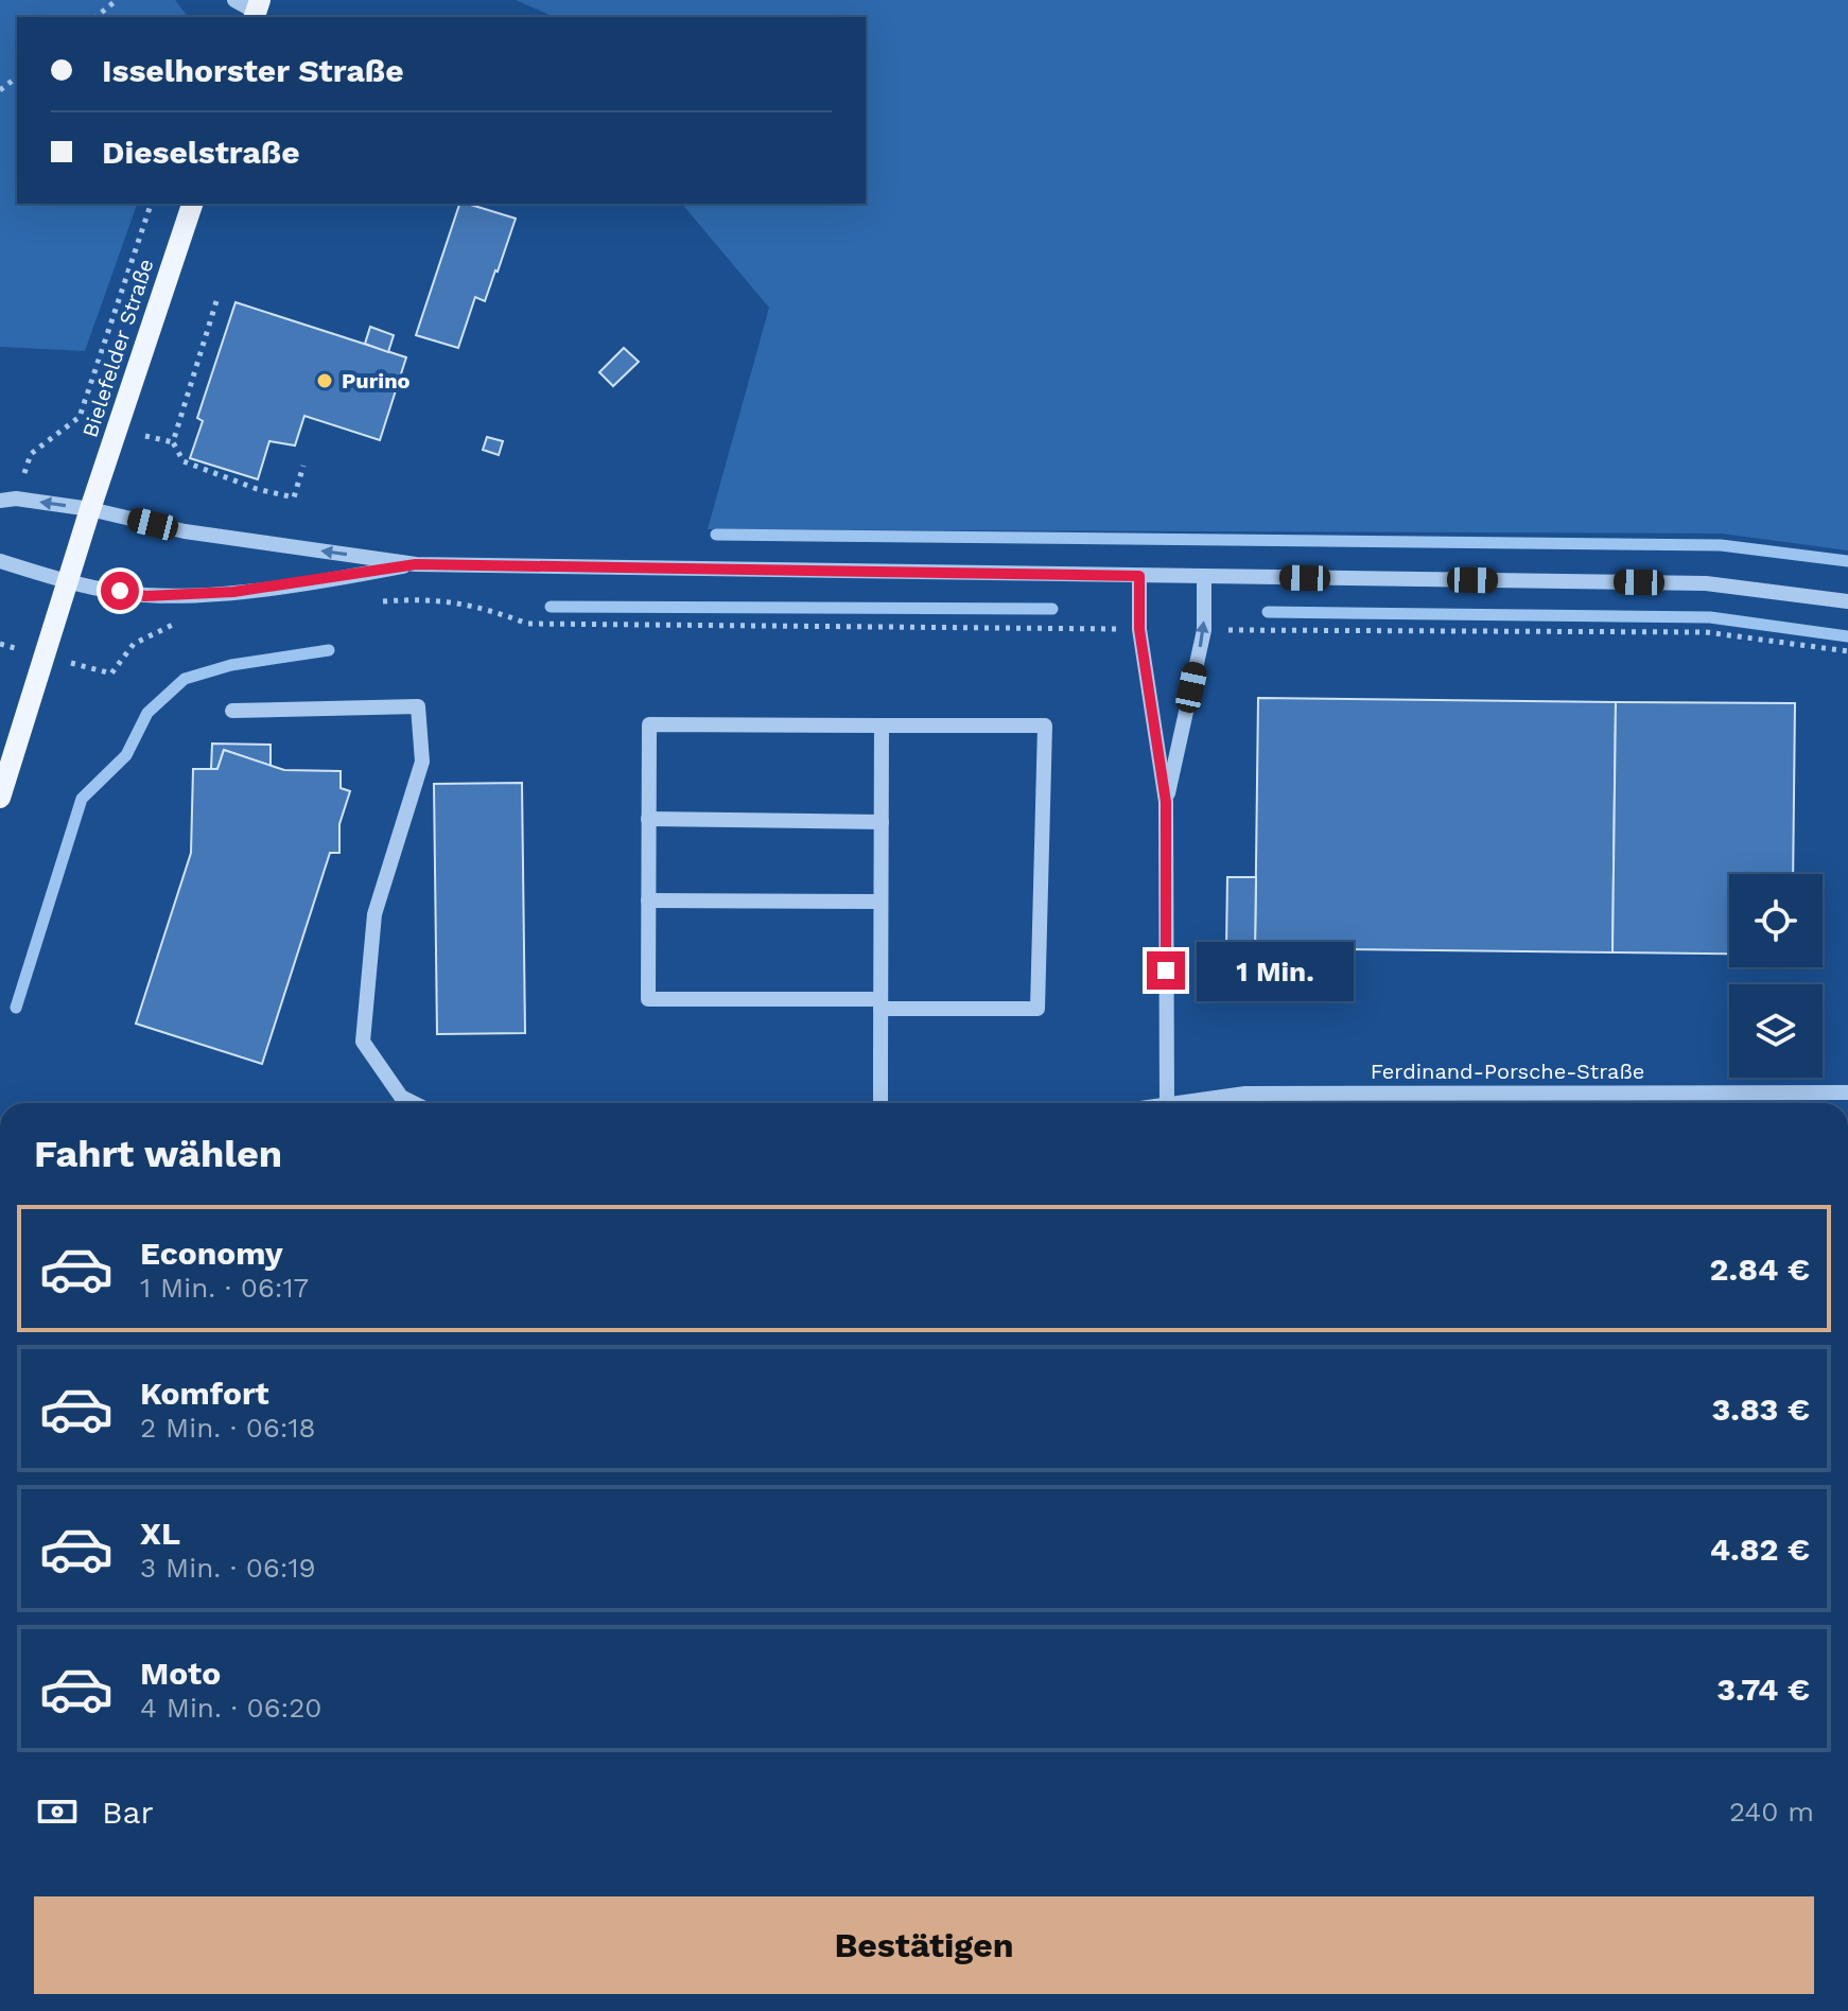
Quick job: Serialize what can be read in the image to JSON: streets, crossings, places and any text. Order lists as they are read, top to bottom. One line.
{"streets":{"main road":["Bielefelder Straße"],"street":["Ferdinand-Porsche-Straße"]},"places":["Purino"],"page":{"banner":["Isselhorster Straße","Dieselstraße"],"bubble":"1 Min.","heading":"Fahrt wählen","list":[{"name":"Economy","note":"1 Min. · 06:17","value":"2.84 €"},{"name":"Komfort","note":"2 Min. · 06:18","value":"3.83 €"},{"name":"XL","note":"3 Min. · 06:19","value":"4.82 €"},{"name":"Moto","note":"4 Min. · 06:20","value":"3.74 €"}],"pay":["Bar","240 m"],"buttons":"Bestätigen"}}
